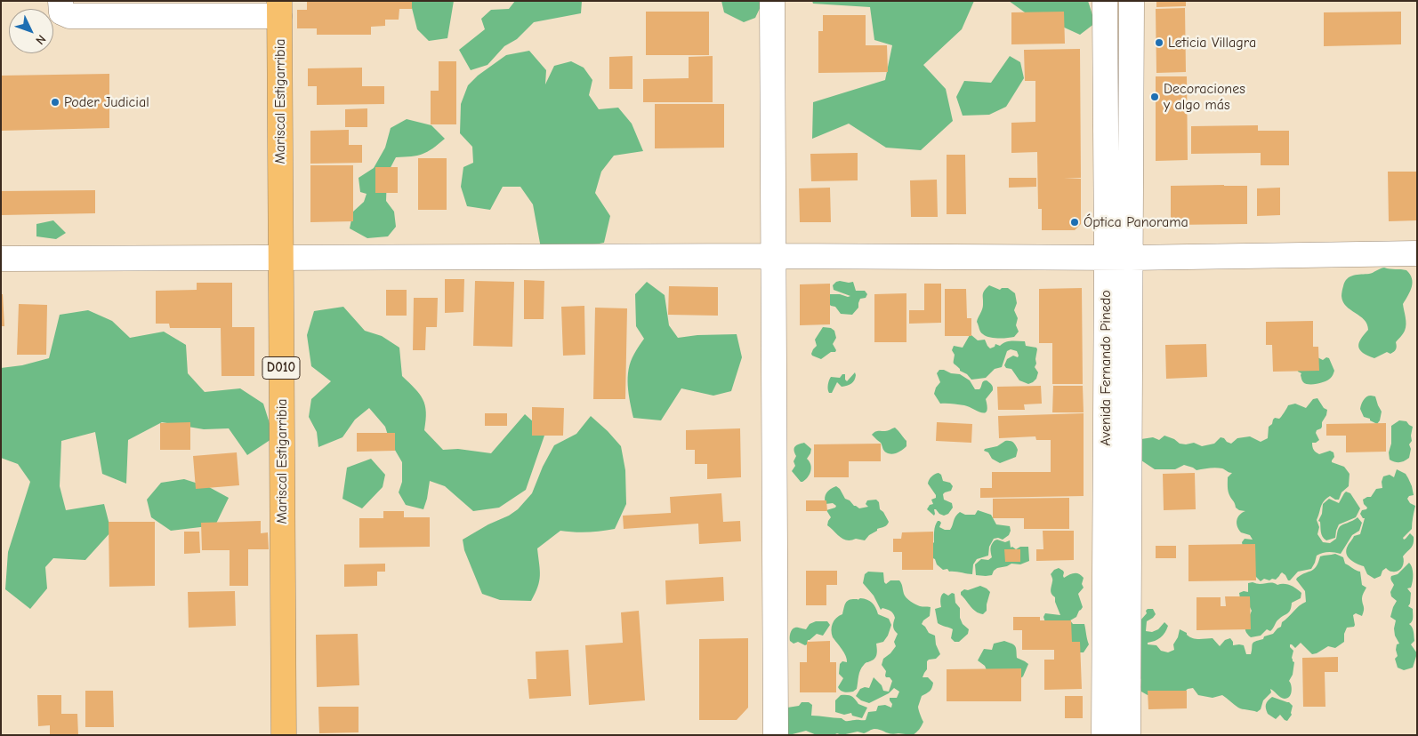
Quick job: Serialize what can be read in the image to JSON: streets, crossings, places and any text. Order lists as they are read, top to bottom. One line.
{"streets":{"main road":["Mariscal Estigarribia","D010"],"street":["Avenida Fernando Pinedo"]},"places":["Leticia Villagra","Decoraciones y algo más","Poder Judicial","Óptica Panorama"],"north":"bottom right"}
